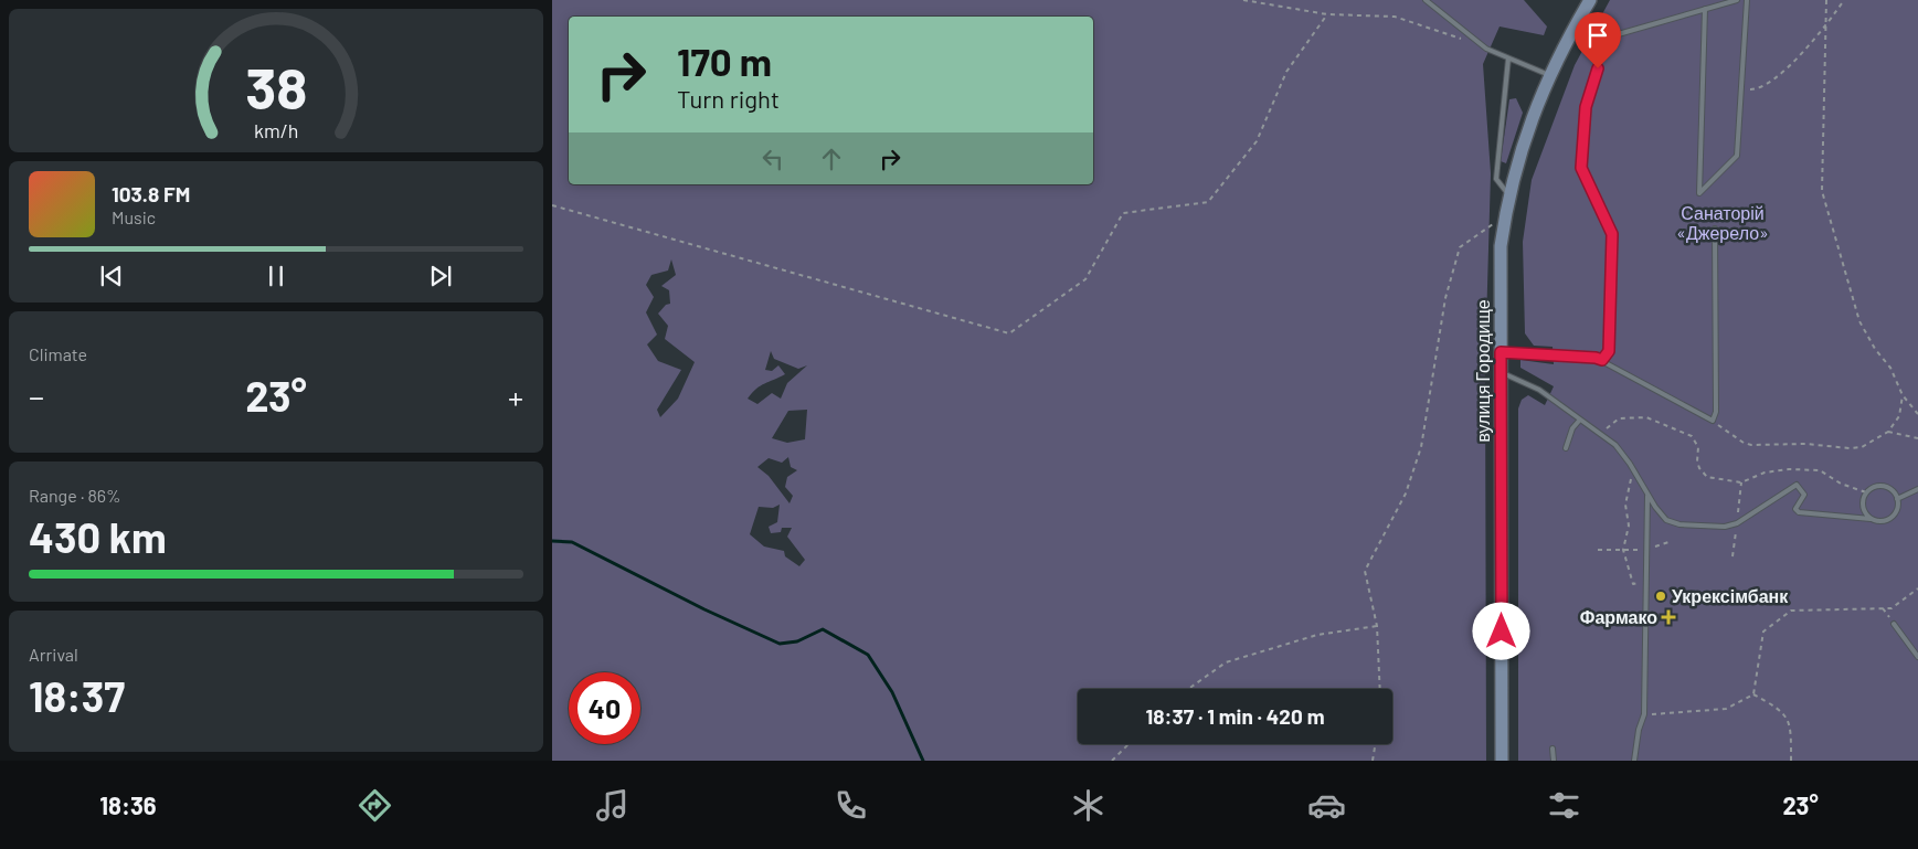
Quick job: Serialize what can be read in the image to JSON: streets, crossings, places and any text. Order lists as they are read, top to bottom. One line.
{"streets":{"street":["вулиця Городище"]},"parks":["Санаторій «Джерело»"],"places":{"other":["Укрексімбанк"],"health":["Фармако"]},"page":{"turn":["170 m","Turn right"],"song":["103.8 FM","Music"],"tile":["Climate",["Range · 86%","430 km"],["Arrival","18:37"]],"heat":["−","23°","+"],"limit":"40","trip":"18:37 · 1 min · 420 m","tabs":["18:36","23°"],"gauge":["38","km/h"]}}
